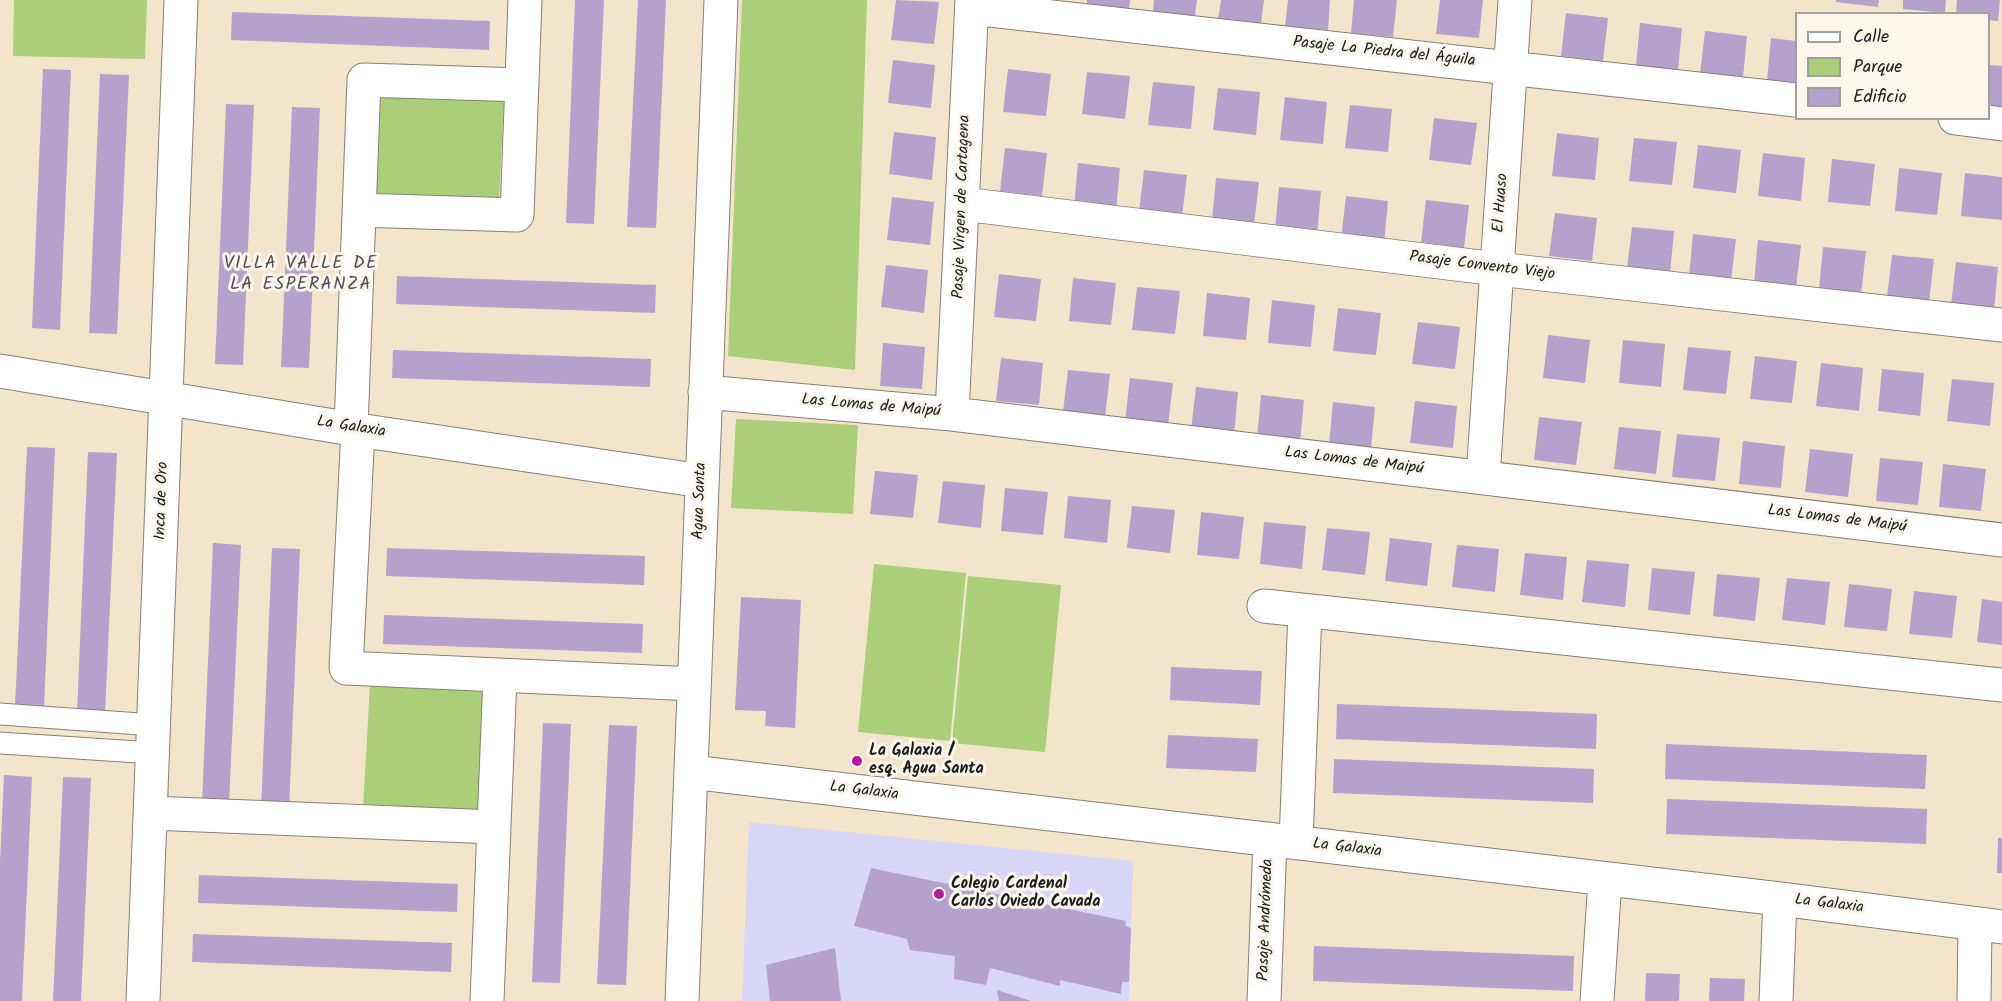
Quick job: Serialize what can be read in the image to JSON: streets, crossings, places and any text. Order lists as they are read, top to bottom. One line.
{"streets":{"street":["Pasaje La Piedra del Águila","El Huaso","Pasaje Virgen de Cartagena","Pasaje Convento Viejo","Las Lomas de Maipú","La Galaxia","Inca de Oro","Agua Santa","Pasaje Andrómeda"]},"crossings":[["Pasaje La Piedra del Águila","El Huaso"],["Pasaje La Piedra del Águila","Pasaje Virgen de Cartagena"],["El Huaso","Pasaje Convento Viejo"],["El Huaso","Las Lomas de Maipú"],["Pasaje Virgen de Cartagena","Pasaje Convento Viejo"],["Pasaje Virgen de Cartagena","Las Lomas de Maipú"],["Las Lomas de Maipú","Agua Santa"],["La Galaxia","Inca de Oro"],["La Galaxia","Agua Santa"],["La Galaxia","Pasaje Andrómeda"]],"districts":["VILLA VALLE DE LA ESPERANZA"],"places":["La Galaxia / esq. Agua Santa","Colegio Cardenal Carlos Oviedo Cavada"],"legend":["Calle","Parque","Edificio"]}
